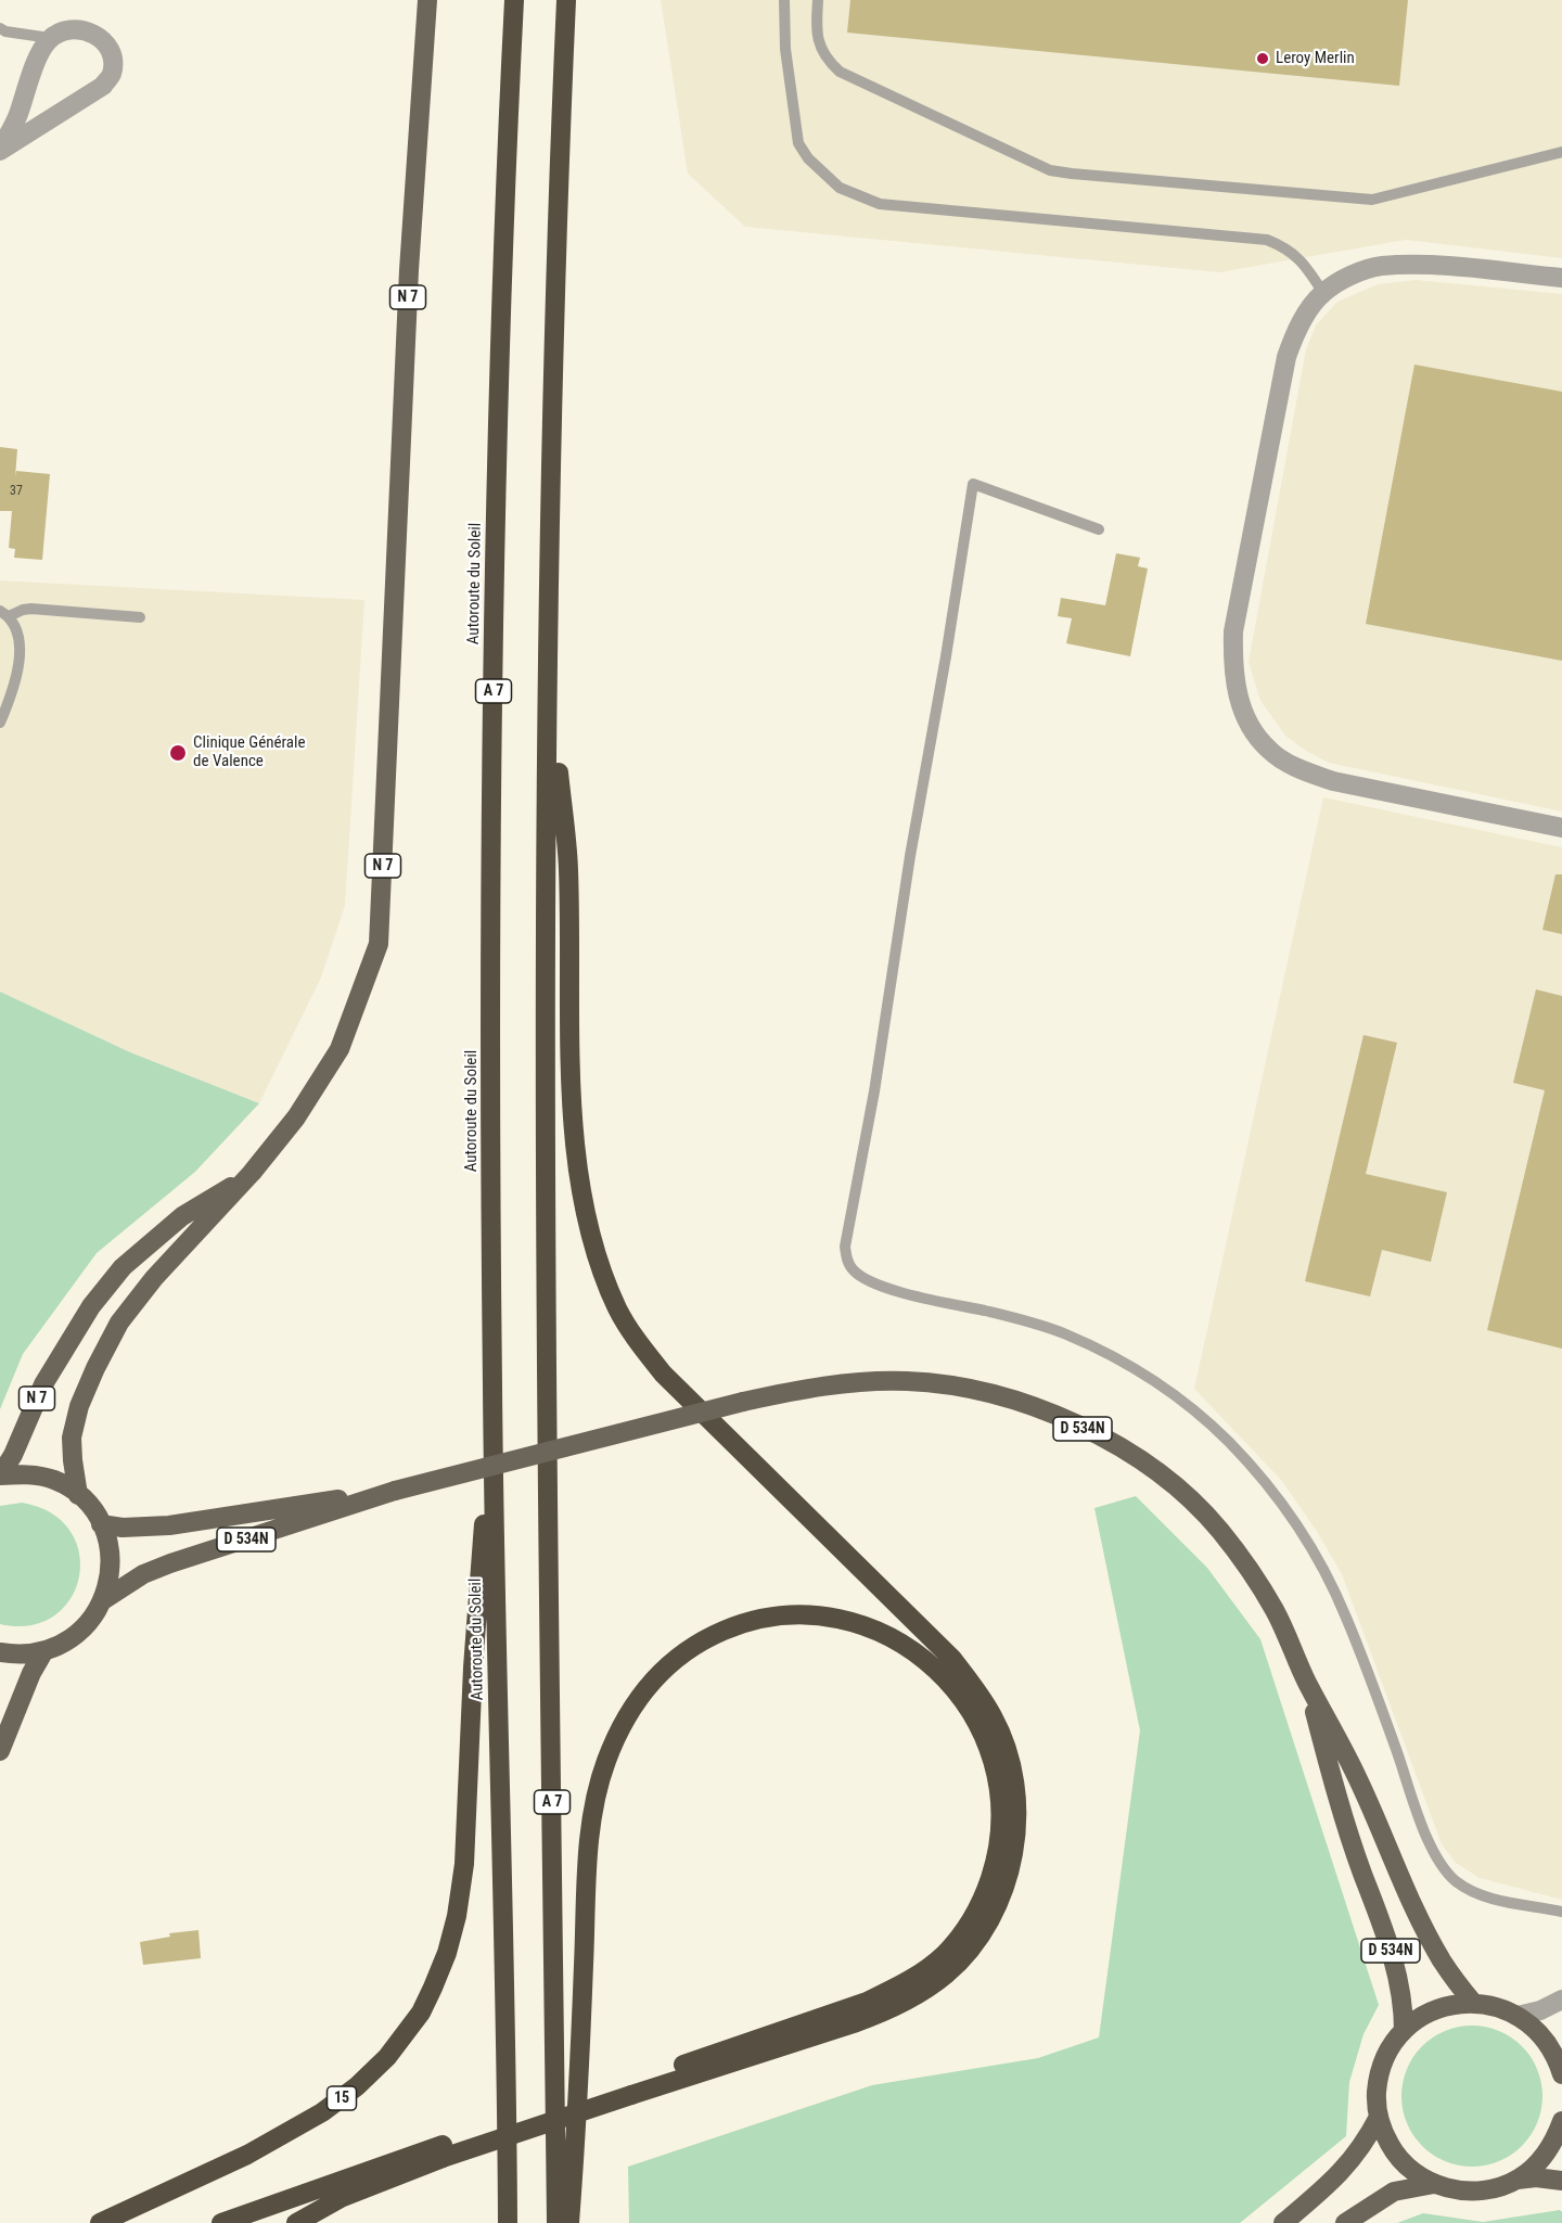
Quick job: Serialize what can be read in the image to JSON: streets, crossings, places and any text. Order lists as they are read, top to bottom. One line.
{"streets":{"highway":["Autoroute du Soleil","A 7","15"],"main road":["N 7","D 534N"]},"crossings":[["Autoroute du Soleil","15"]],"places":["Leroy Merlin","Clinique Générale de Valence"],"house_numbers":["37"]}
